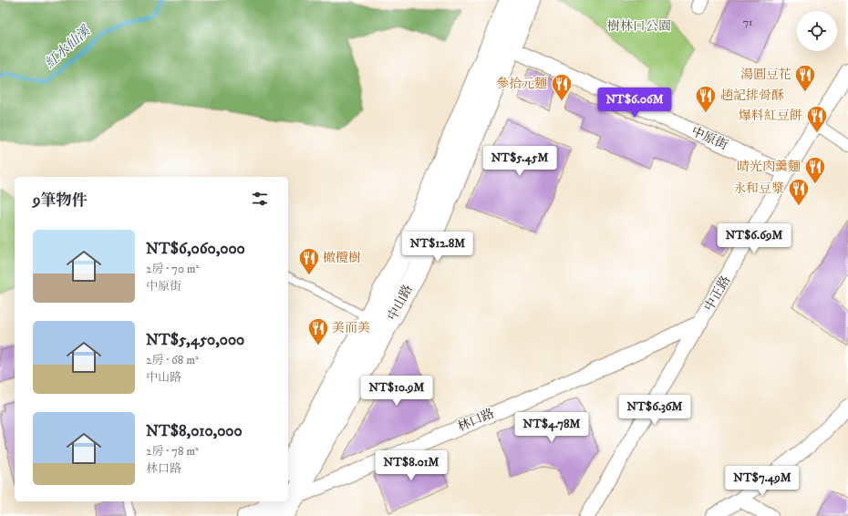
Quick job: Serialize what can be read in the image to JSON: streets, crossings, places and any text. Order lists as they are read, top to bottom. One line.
{"streets":{"main road":["中山路"],"street":["中原街","中正路","林口路"]},"crossings":[["中原街","中正路"],["中原街","中山路"],["中正路","林口路"]],"water":["紅水仙溪"],"parks":["樹林口公園"],"places":{"restaurant":["湯圓豆花","參拾元麵","趙記排骨酥","爆料紅豆餅","晴光肉羹麵","永和豆漿","橄欖樹","美而美"]},"house_numbers":["71"],"page":{"price":["NT$6.06M","NT$5.45M","NT$6.69M","NT$12.8M","NT$10.9M","NT$6.36M","NT$4.78M","NT$8.01M","NT$7.49M"],"heading":"9筆物件","list":[{"name":"NT$6,060,000","note":"2房 · 70 m² · 中原街"},{"name":"NT$5,450,000","note":"2房 · 68 m² · 中山路"},{"name":"NT$8,010,000","note":"2房 · 78 m² · 林口路"}]}}
